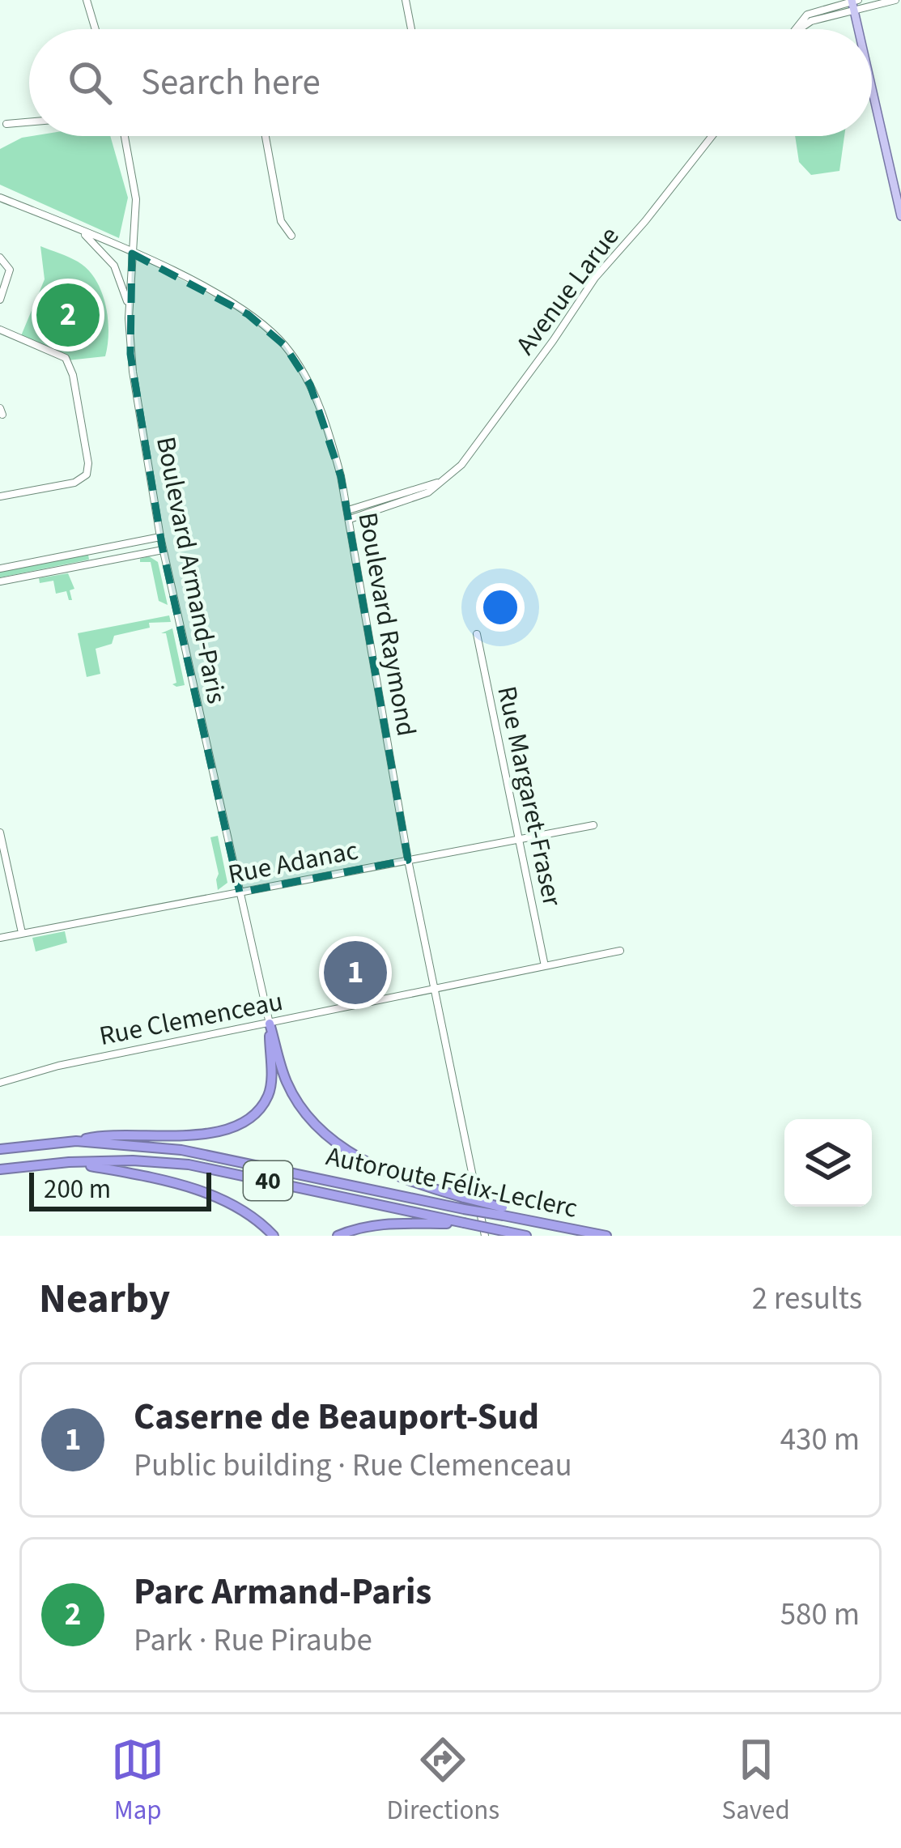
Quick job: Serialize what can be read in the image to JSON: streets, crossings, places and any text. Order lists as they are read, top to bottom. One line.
{"streets":{"highway":["40","Autoroute Félix-Leclerc"],"street":["Avenue Larue","Boulevard Armand-Paris","Boulevard Raymond","Rue Margaret-Fraser","Rue Adanac","Rue Clemenceau"]},"crossings":[["Avenue Larue","Boulevard Raymond"],["Boulevard Armand-Paris","Boulevard Raymond"],["Boulevard Armand-Paris","Rue Adanac"],["Boulevard Armand-Paris","Rue Clemenceau"],["Boulevard Raymond","Rue Adanac"],["Boulevard Raymond","Rue Clemenceau"],["Rue Margaret-Fraser","Rue Adanac"],["Rue Margaret-Fraser","Rue Clemenceau"]],"scale_bar":"200 m","page":{"search":"Search here","pins":["2","1"],"scale":"200 m","heading":["Nearby","2 results"],"list":[{"mark":"1","name":"Caserne de Beauport-Sud","note":"Public building · Rue Clemenceau","value":"430 m"},{"mark":"2","name":"Parc Armand-Paris","note":"Park · Rue Piraube","value":"580 m"}],"nav":["Map","Directions","Saved"]}}
